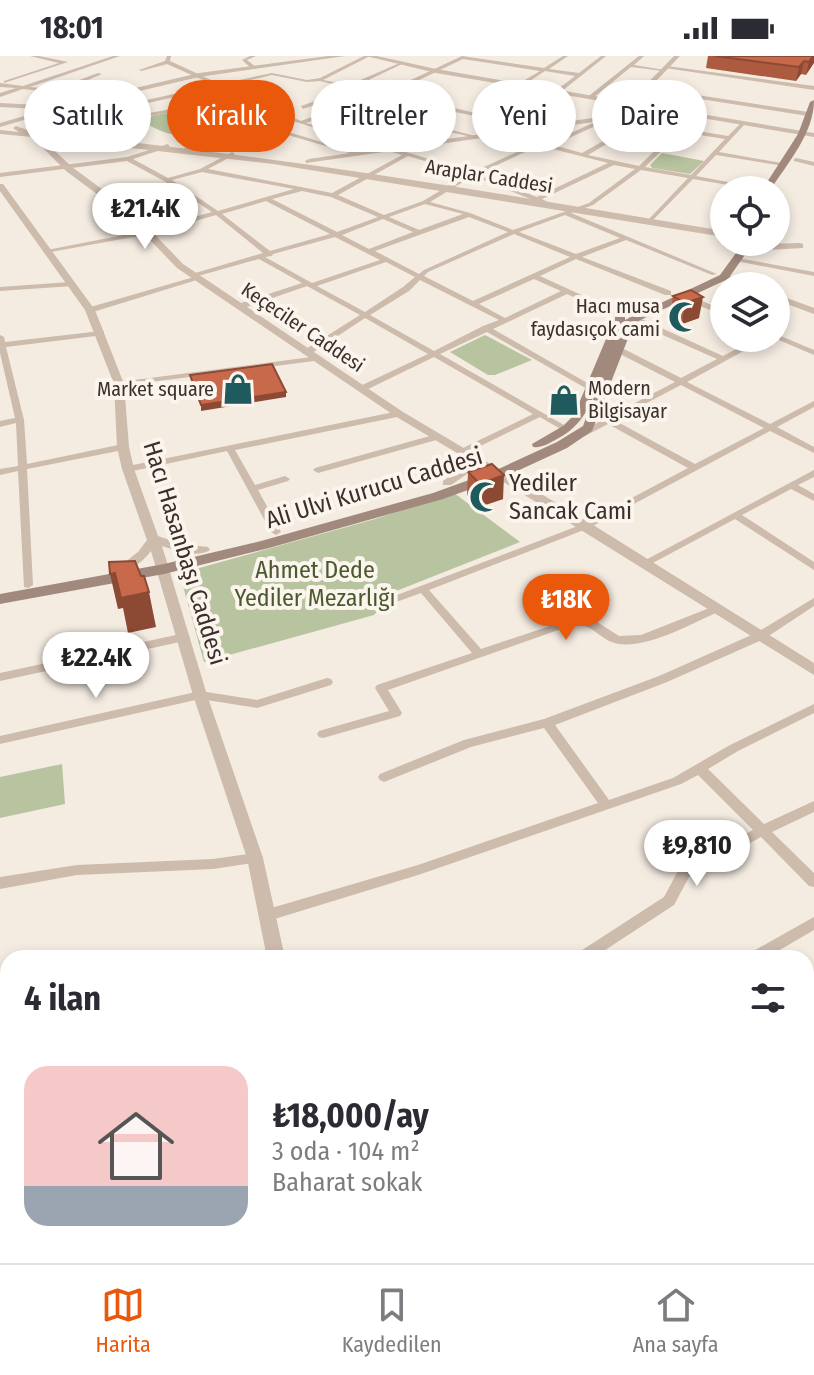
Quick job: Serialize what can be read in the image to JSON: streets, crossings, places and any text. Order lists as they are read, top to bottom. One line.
{"streets":{"main road":["Ali Ulvi Kurucu Caddesi"],"street":["Araplar Caddesi","Keçeciler Caddesi","Hacı Hasanbaşı Caddesi"]},"crossings":[["Araplar Caddesi","Keçeciler Caddesi"],["Keçeciler Caddesi","Ali Ulvi Kurucu Caddesi"],["Ali Ulvi Kurucu Caddesi","Hacı Hasanbaşı Caddesi"]],"parks":["Ahmet Dede Yediler Mezarlığı"],"places":{"mosque":["Hacı musa faydasıçok cami","Yediler Sancak Cami"],"shop":["Market square","Modern Bilgisayar"]},"page":{"status":"18:01","chip":["Satılık","Kiralık","Filtreler","Yeni","Daire"],"price":["₺21.4K","₺18K","₺22.4K","₺9,810"],"heading":"4 ilan","list":[{"name":"₺18,000/ay","note":"3 oda · 104 m² · Baharat sokak"}],"tabs":["Harita","Kaydedilen","Ana sayfa"]}}
